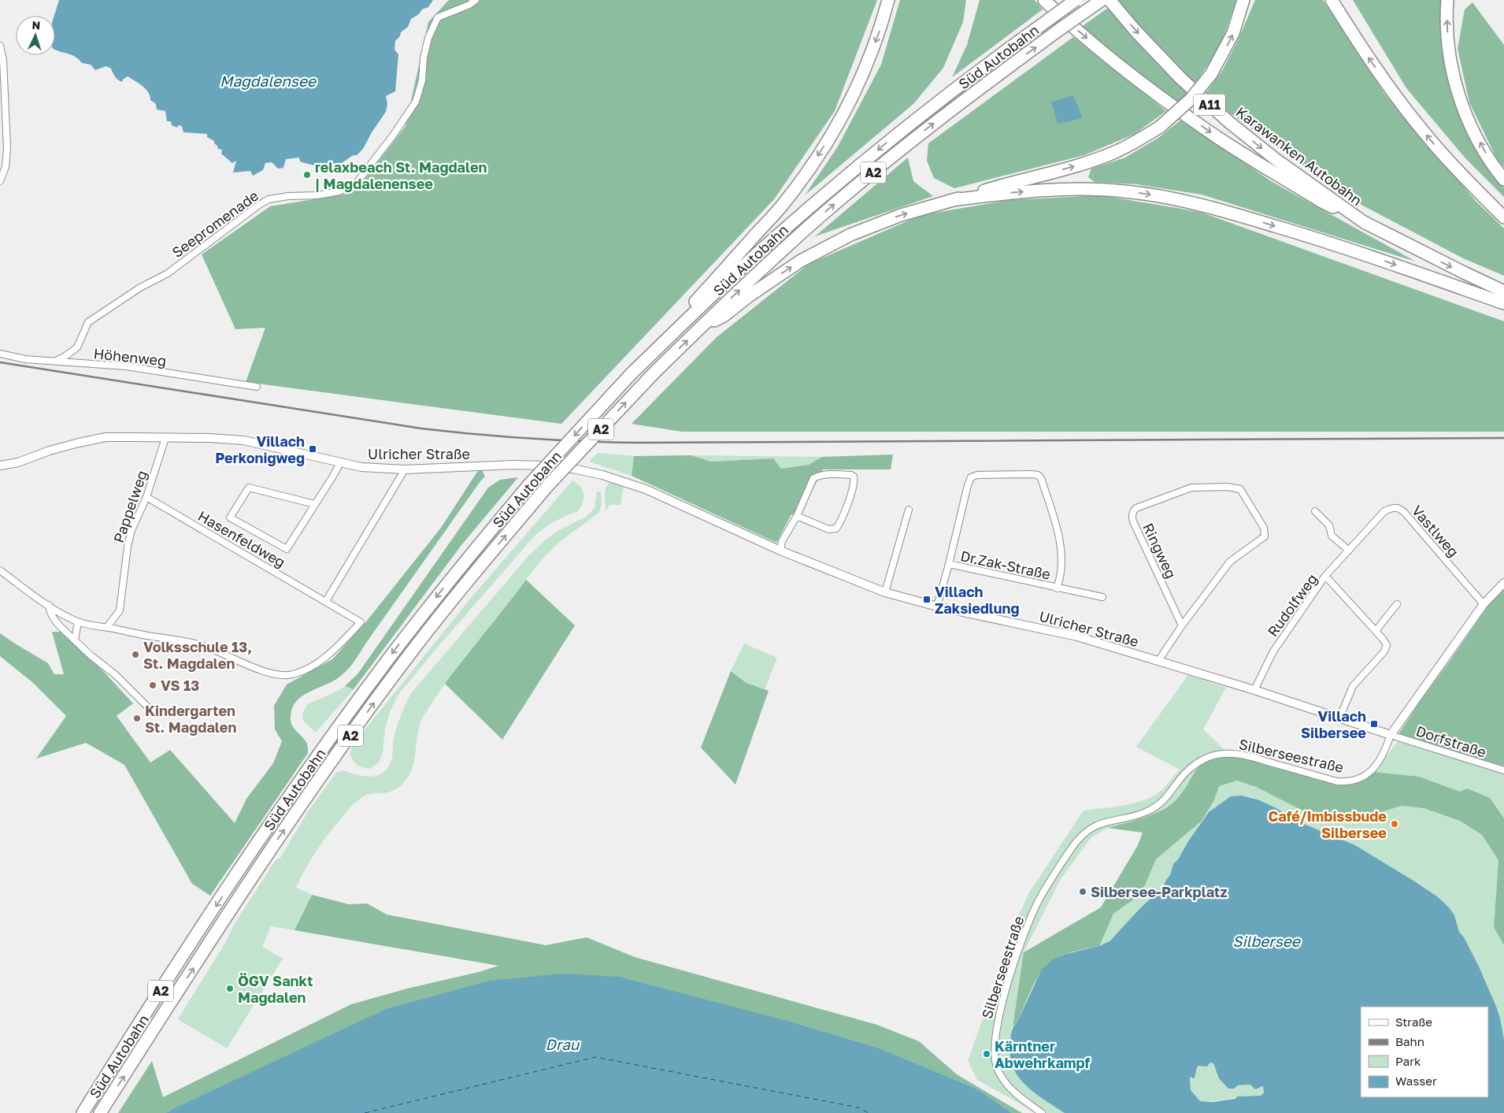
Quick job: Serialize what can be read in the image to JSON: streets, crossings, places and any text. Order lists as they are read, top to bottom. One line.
{"streets":{"highway":["Süd Autobahn","A11","Karawanken Autobahn","A2"],"street":["Seepromenade","Höhenweg","Ulricher Straße","Pappelweg","Vastlweg","Hasenfeldweg","Ringweg","Dr.Zak-Straße","Rudolfweg","Dorfstraße","Silberseestraße"]},"crossings":[["Seepromenade","Höhenweg"],["Ulricher Straße","Pappelweg"],["Ulricher Straße","Ringweg"],["Ulricher Straße","Dr.Zak-Straße"],["Ulricher Straße","Rudolfweg"],["Ulricher Straße","Dorfstraße"],["Ulricher Straße","Silberseestraße"],["Pappelweg","Hasenfeldweg"],["Vastlweg","Rudolfweg"],["Vastlweg","Silberseestraße"],["Dorfstraße","Silberseestraße"]],"water":["Magdalensee","Silbersee","Drau"],"places":{"other":["relaxbeach St. Magdalen | Magdalenensee","Volksschule 13, St. Magdalen","VS 13","Kindergarten St. Magdalen","Café/Imbissbude Silbersee","Silbersee-Parkplatz","ÖGV Sankt Magdalen","Kärntner Abwehrkampf"],"transit":["Villach Perkonigweg","Villach Zaksiedlung","Villach Silbersee"]},"legend":["Straße","Bahn","Park","Wasser"],"north":"top"}
